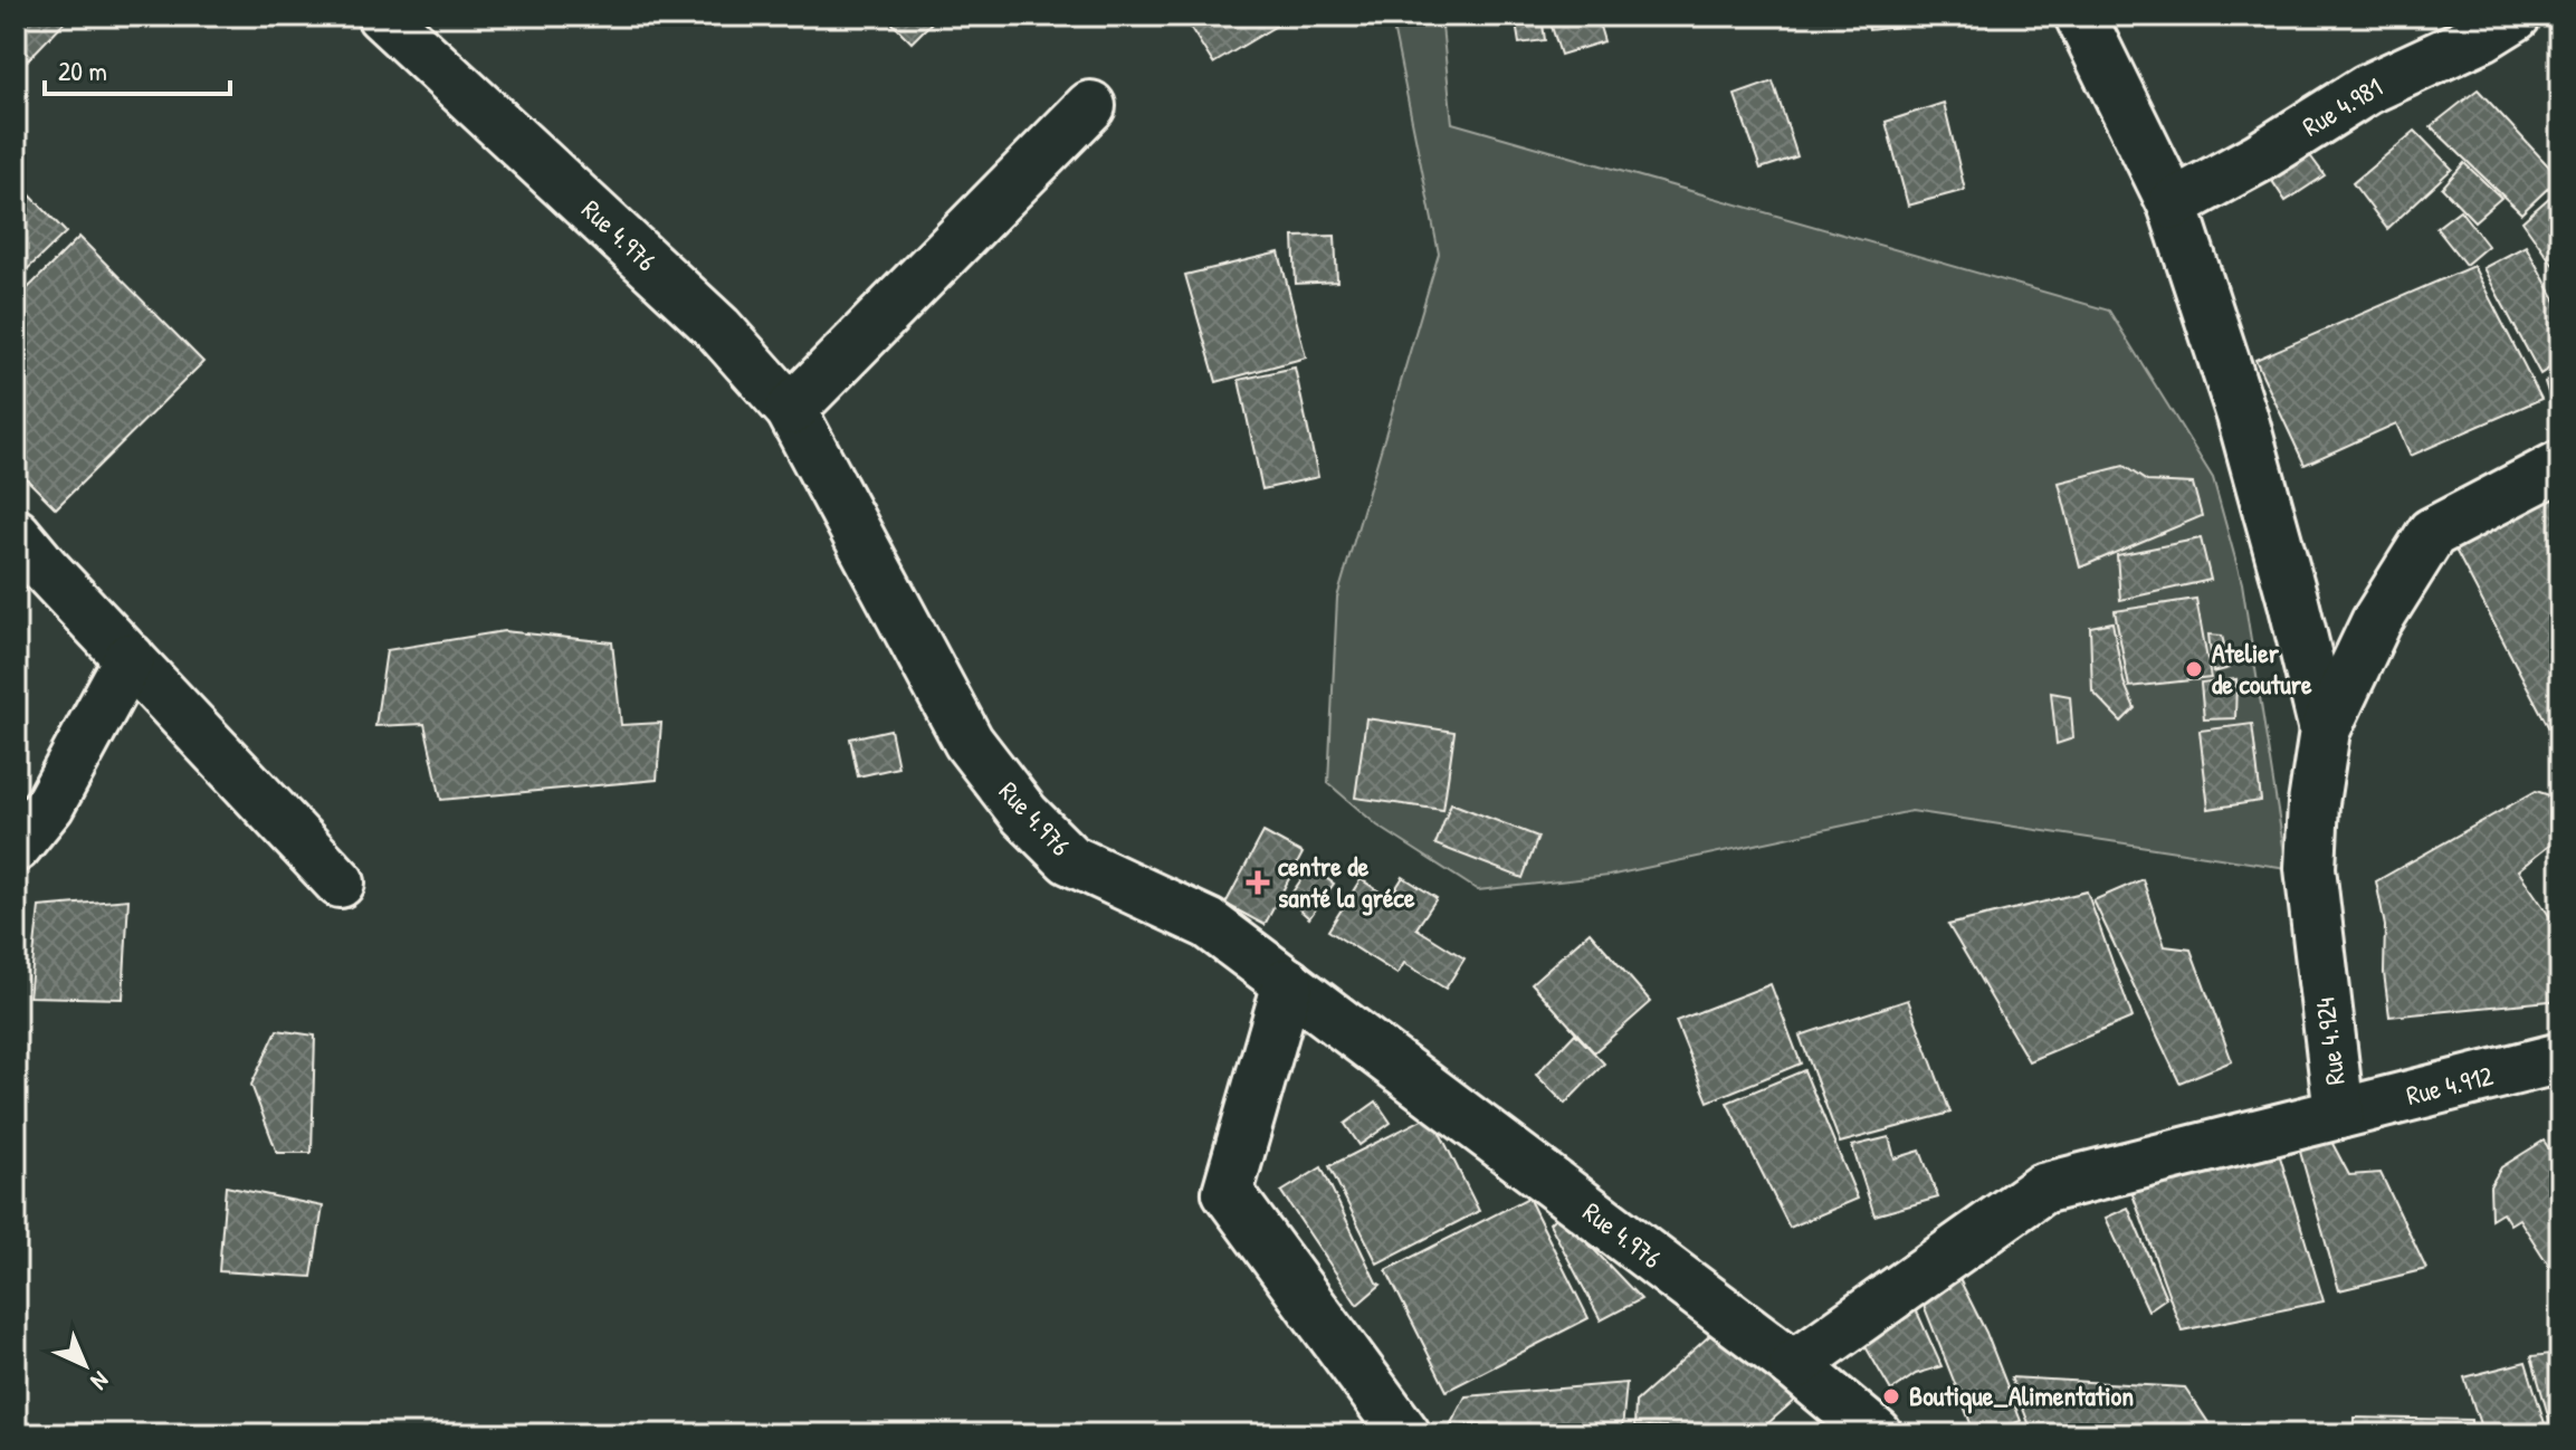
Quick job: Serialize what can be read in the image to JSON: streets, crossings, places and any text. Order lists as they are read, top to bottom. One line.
{"streets":{"street":["Rue 4.981","Rue 4.976","Rue 4.924","Rue 4.912"]},"crossings":[["Rue 4.976","Rue 4.924"],["Rue 4.924","Rue 4.912"]],"places":{"other":["Atelier de couture","Boutique_Alimentation"],"health":["centre de santé la gréce"]},"scale_bar":"20 m","north":"bottom right"}
